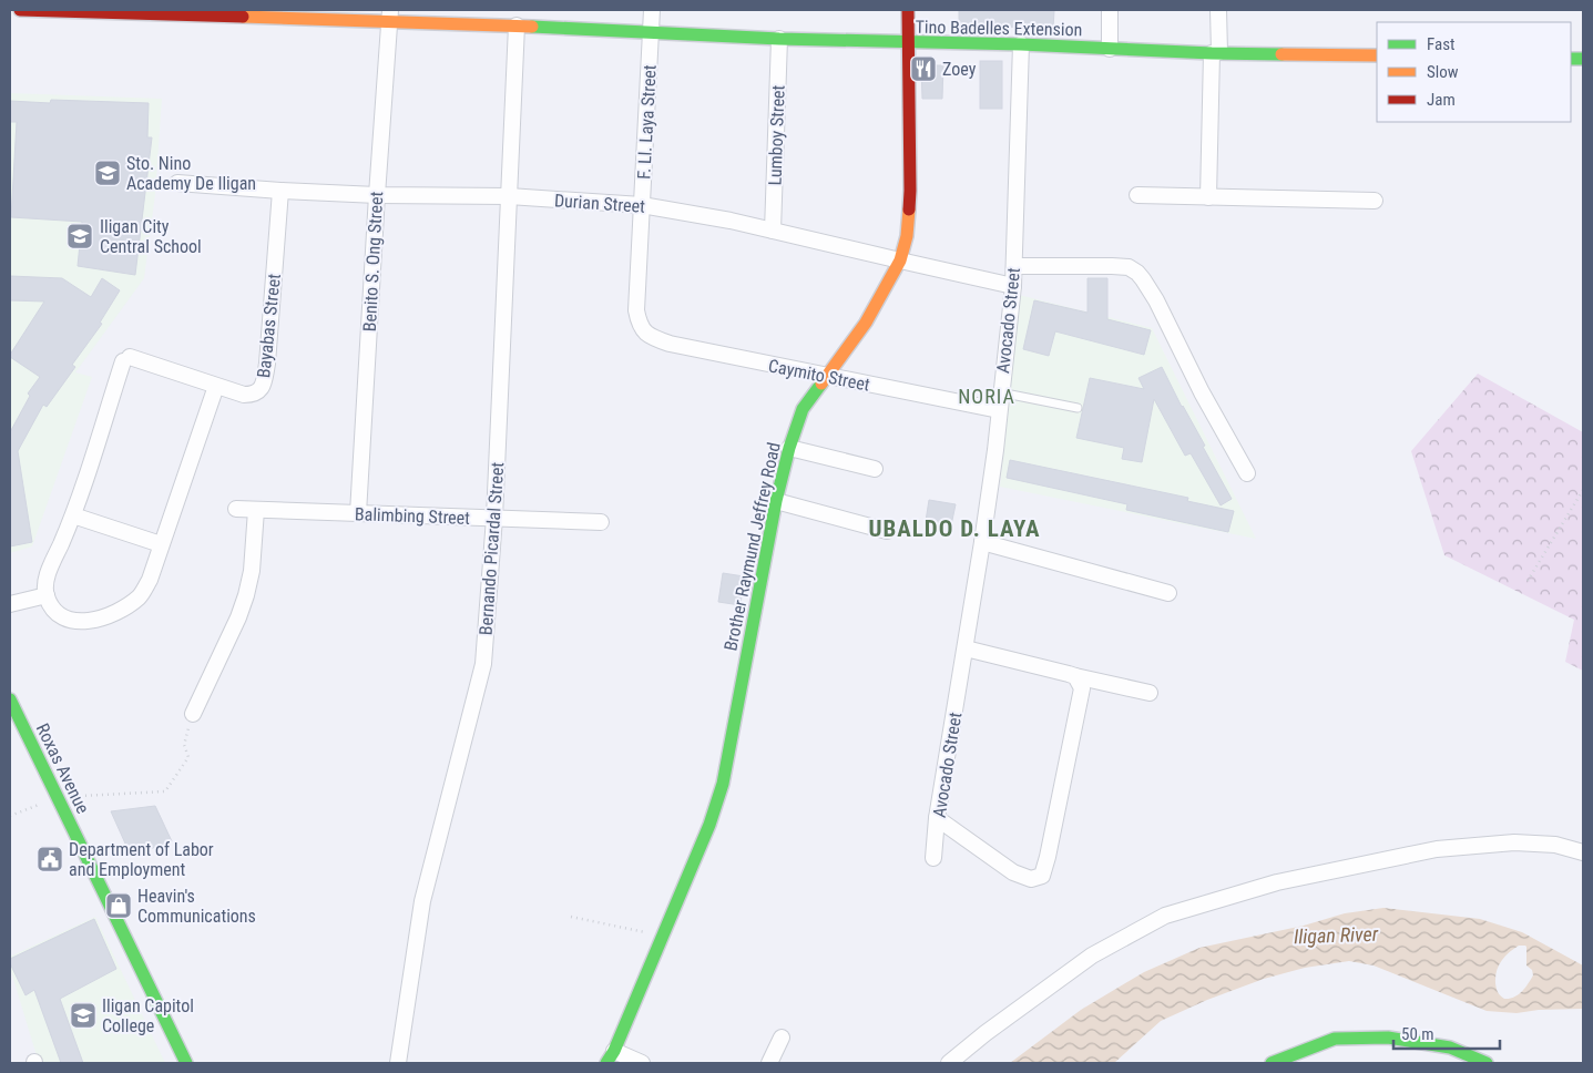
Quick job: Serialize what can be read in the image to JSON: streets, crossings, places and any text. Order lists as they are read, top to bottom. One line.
{"streets":{"main road":["Tino Badelles Extension","Brother Raymund Jeffrey Road","Roxas Avenue"],"street":["F. Ll. Laya Street","Lumboy Street","Durian Street","Benito S. Ong Street","Avocado Street","Bayabas Street","Caymito Street","Balimbing Street","Bernando Picardal Street"]},"crossings":[["Tino Badelles Extension","F. Ll. Laya Street"],["Tino Badelles Extension","Lumboy Street"],["Tino Badelles Extension","Benito S. Ong Street"],["Tino Badelles Extension","Avocado Street"],["Tino Badelles Extension","Brother Raymund Jeffrey Road"],["Tino Badelles Extension","Bernando Picardal Street"],["F. Ll. Laya Street","Durian Street"],["F. Ll. Laya Street","Caymito Street"],["Lumboy Street","Durian Street"],["Durian Street","Benito S. Ong Street"],["Durian Street","Avocado Street"],["Durian Street","Bayabas Street"],["Durian Street","Brother Raymund Jeffrey Road"],["Durian Street","Bernando Picardal Street"],["Benito S. Ong Street","Balimbing Street"],["Avocado Street","Caymito Street"],["Caymito Street","Brother Raymund Jeffrey Road"],["Balimbing Street","Bernando Picardal Street"]],"districts":["NORIA","UBALDO D. LAYA"],"water":["Iligan River"],"places":{"restaurant":["Zoey"],"school or university":["Sto. Nino Academy De Iligan","Iligan City Central School","Iligan Capitol College"],"public building":["Department of Labor and Employment"],"shop":["Heavin's Communications"]},"legend":["Fast","Slow","Jam"],"scale_bar":"50 m"}
